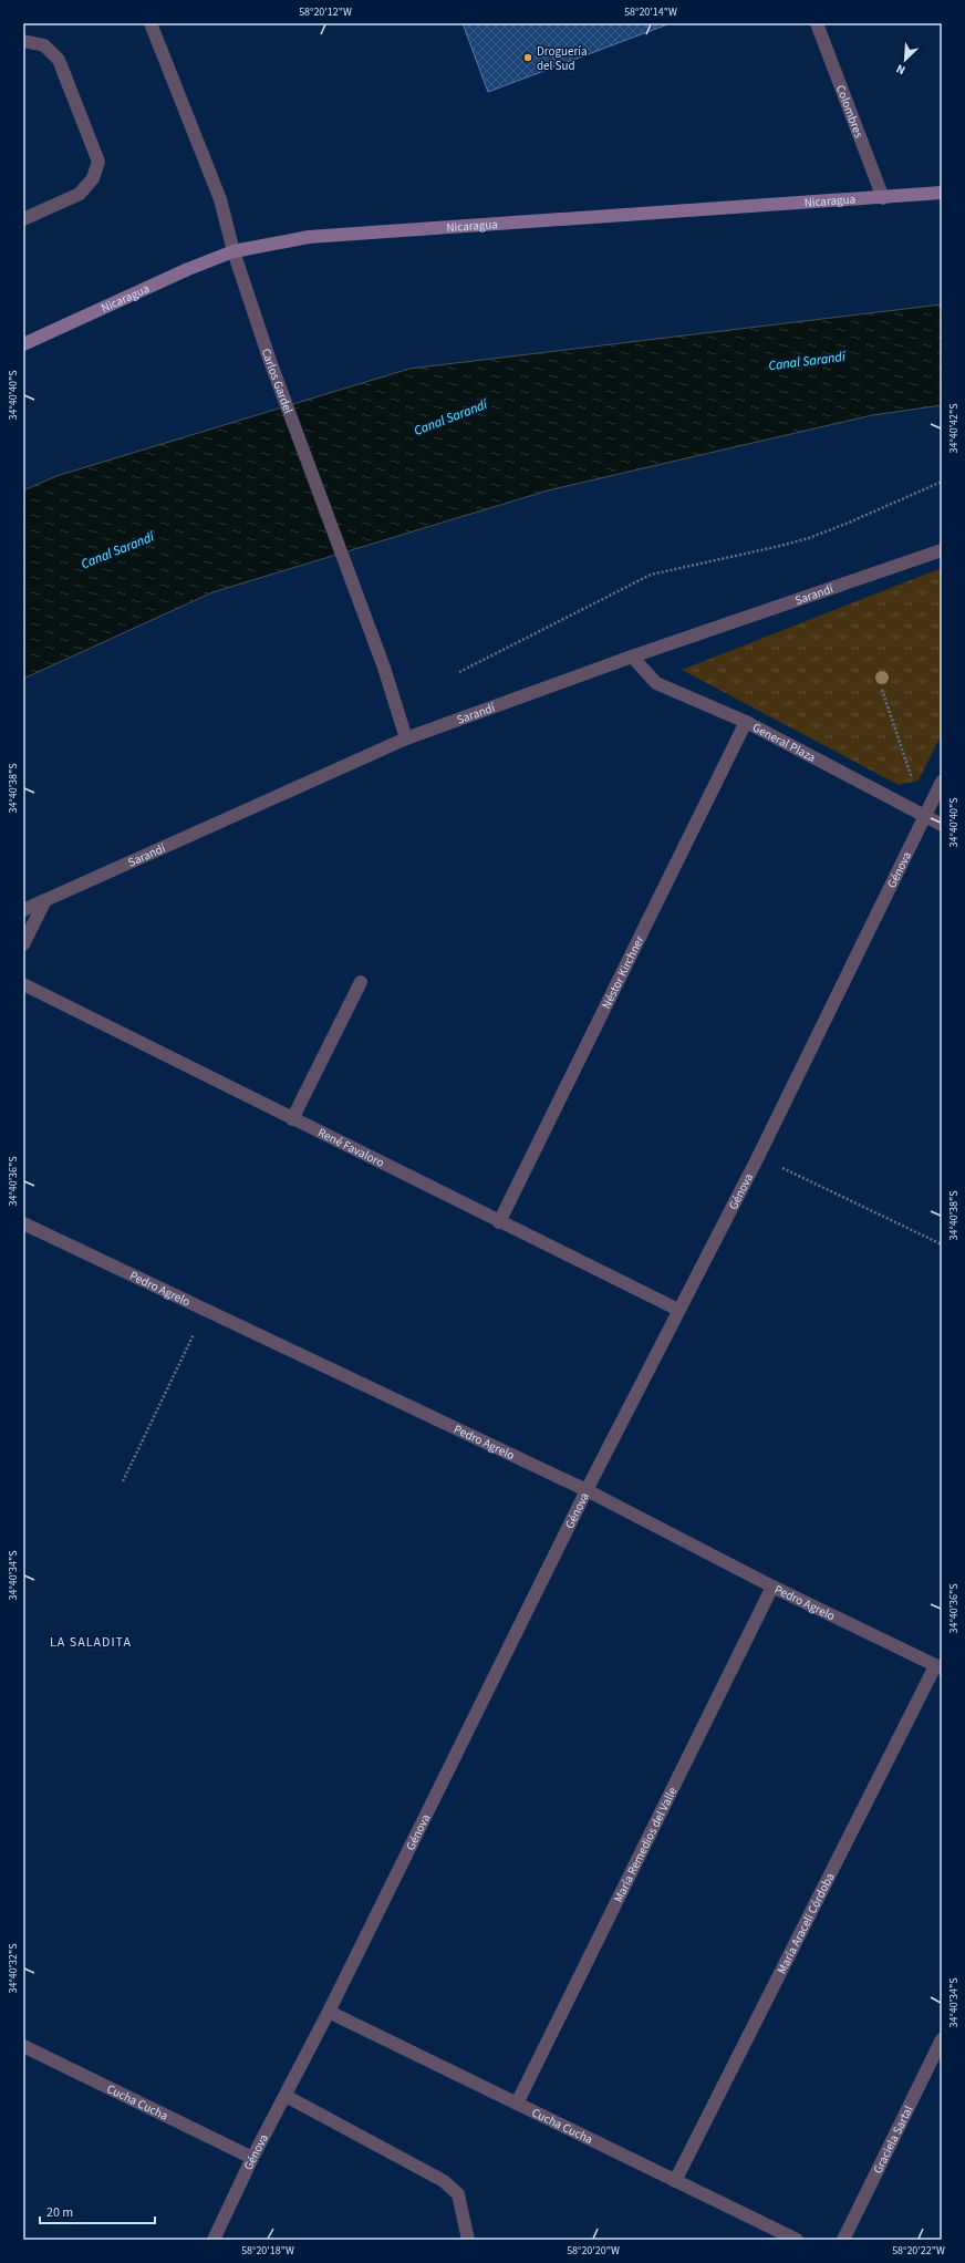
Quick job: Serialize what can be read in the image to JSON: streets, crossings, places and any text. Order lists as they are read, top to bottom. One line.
{"streets":{"main road":["Nicaragua"],"street":["Colombres","Carlos Gardel","Sarandí","General Plaza","Génova","Néstor Kirchner","René Favaloro","Pedro Agrelo","María Remedios del Valle","María Araceli Córdoba","Cucha Cucha","Graciela Sartal"]},"crossings":[["Colombres","Nicaragua"],["Nicaragua","Carlos Gardel"],["Carlos Gardel","Sarandí"],["Sarandí","General Plaza"],["General Plaza","Génova"],["General Plaza","Néstor Kirchner"],["Génova","René Favaloro"],["Génova","Pedro Agrelo"],["Génova","Cucha Cucha"],["Néstor Kirchner","René Favaloro"],["Pedro Agrelo","María Remedios del Valle"],["Pedro Agrelo","María Araceli Córdoba"],["María Remedios del Valle","Cucha Cucha"],["María Araceli Córdoba","Cucha Cucha"]],"districts":["LA SALADITA"],"water":["Canal Sarandí"],"places":["Droguería del Sud"],"scale_bar":"20 m","north":"bottom left","coordinates":["58°20'12\"W","58°20'14\"W","34°40'40\"S","34°40'42\"S","34°40'38\"S","34°40'36\"S","34°40'34\"S","34°40'32\"S","58°20'18\"W","58°20'20\"W","58°20'22\"W"]}
